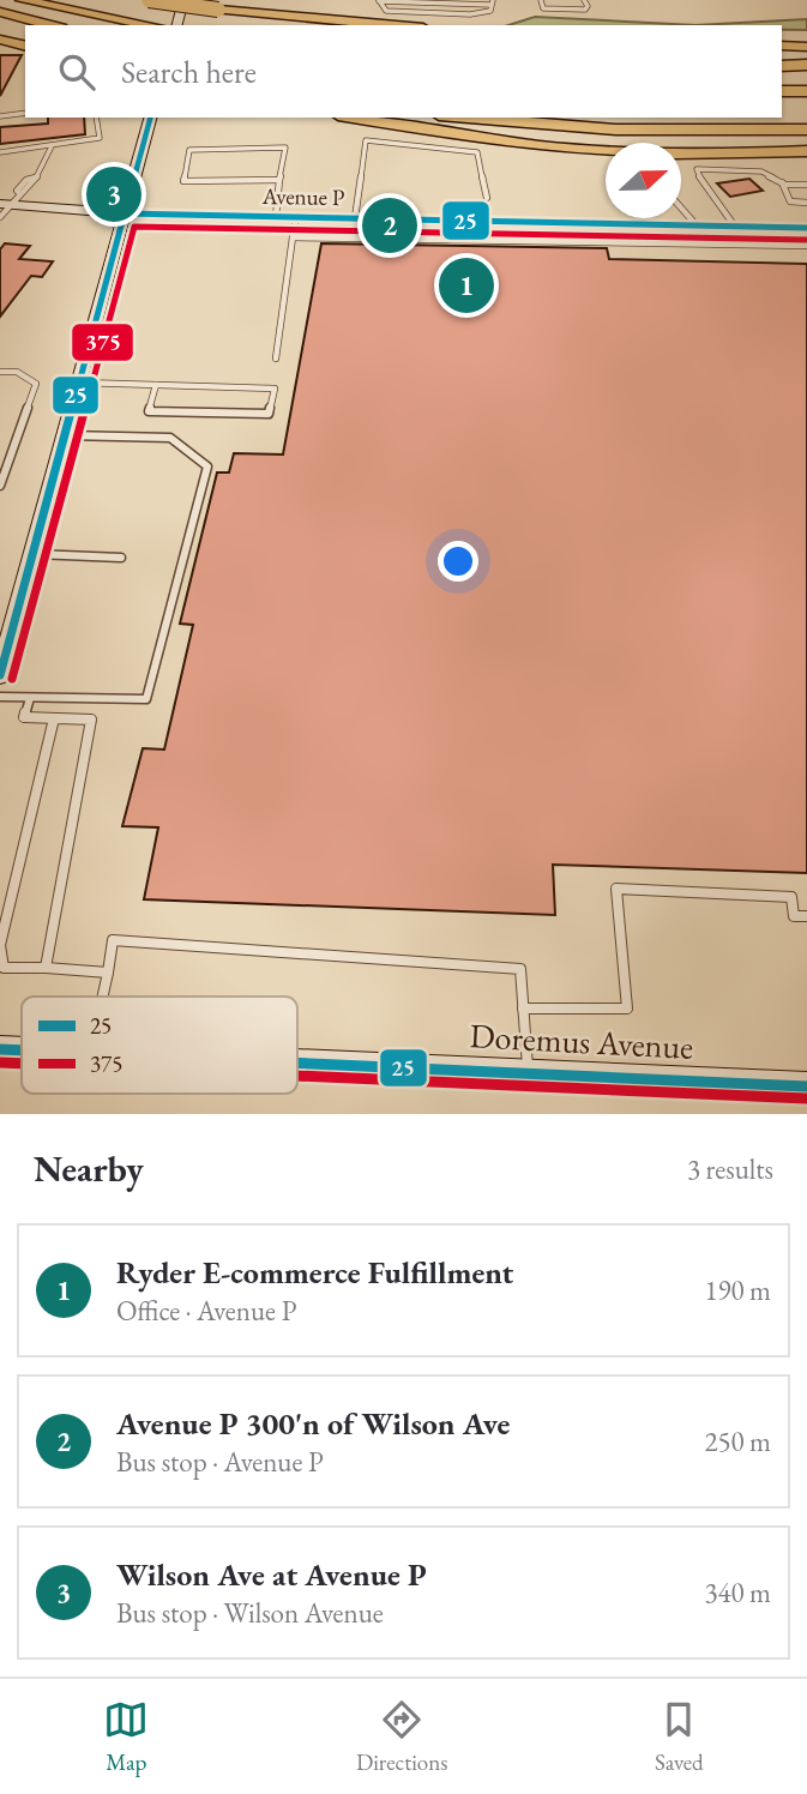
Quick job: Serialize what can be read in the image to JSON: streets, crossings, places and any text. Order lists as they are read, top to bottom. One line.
{"streets":{"main road":["Avenue P","Doremus Avenue"]},"lines":["transit line 25","transit line 375"],"legend":["25","375"],"north":"right","page":{"search":"Search here","pins":["3","2","1"],"heading":["Nearby","3 results"],"list":[{"mark":"1","name":"Ryder E-commerce Fulfillment","note":"Office · Avenue P","value":"190 m"},{"mark":"2","name":"Avenue P 300'n of Wilson Ave","note":"Bus stop · Avenue P","value":"250 m"},{"mark":"3","name":"Wilson Ave at Avenue P","note":"Bus stop · Wilson Avenue","value":"340 m"}],"nav":["Map","Directions","Saved"]}}
